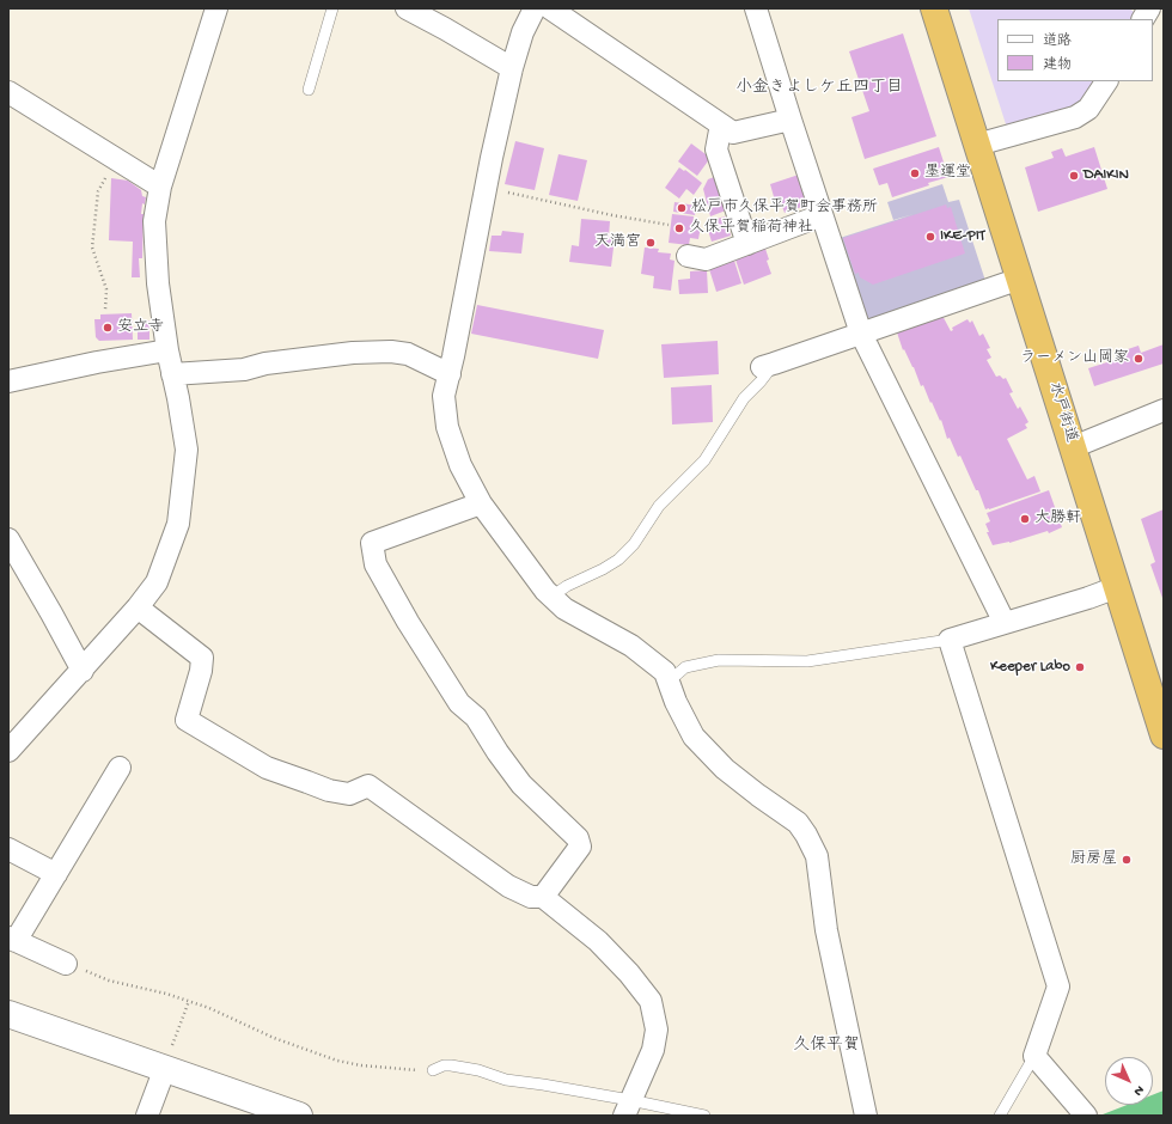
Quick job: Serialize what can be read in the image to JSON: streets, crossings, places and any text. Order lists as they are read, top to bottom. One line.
{"streets":{"highway":["水戸街道"]},"districts":["小金きよしケ丘四丁目","久保平賀"],"places":["墨運堂","DAIKIN","松戸市久保平賀町会事務所","久保平賀稲荷神社","IKE-PIT","天満宮","安立寺","ラーメン山岡家","大勝軒","Keeper Labo","厨房屋"],"legend":["道路","建物"],"north":"bottom right"}
